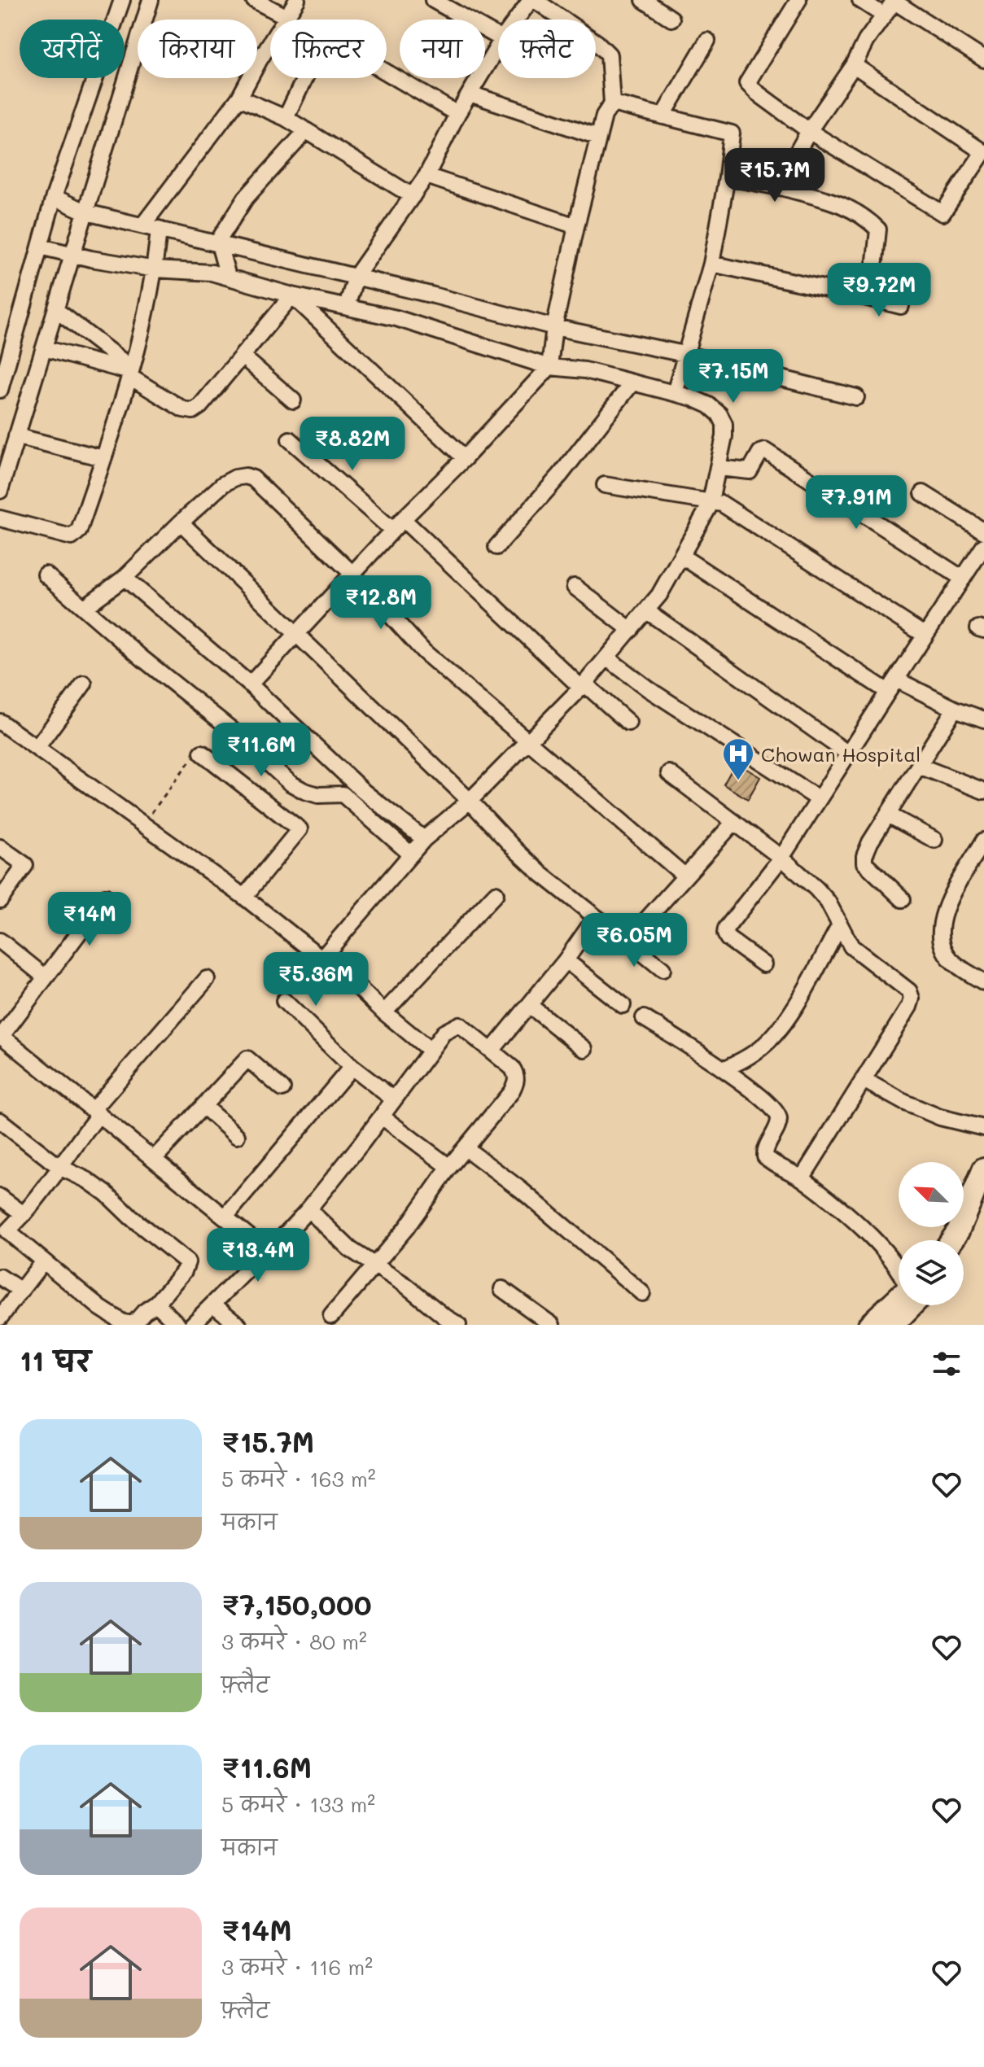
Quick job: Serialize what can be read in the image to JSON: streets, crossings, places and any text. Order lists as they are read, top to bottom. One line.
{"places":{"hospital":["Chowan Hospital"]},"north":"top left","page":{"chip":["खरीदें","किराया","फ़िल्टर","नया","फ़्लैट"],"price":["₹15.7M","₹9.72M","₹7.15M","₹8.82M","₹7.91M","₹12.8M","₹11.6M","₹14M","₹6.05M","₹5.36M","₹13.4M"],"heading":"11 घर","list":[{"name":"₹15.7M","note":"5 कमरे · 163 m² · मकान"},{"name":"₹7,150,000","note":"3 कमरे · 80 m² · फ़्लैट"},{"name":"₹11.6M","note":"5 कमरे · 133 m² · मकान"},{"name":"₹14M","note":"3 कमरे · 116 m² · फ़्लैट"}]}}
